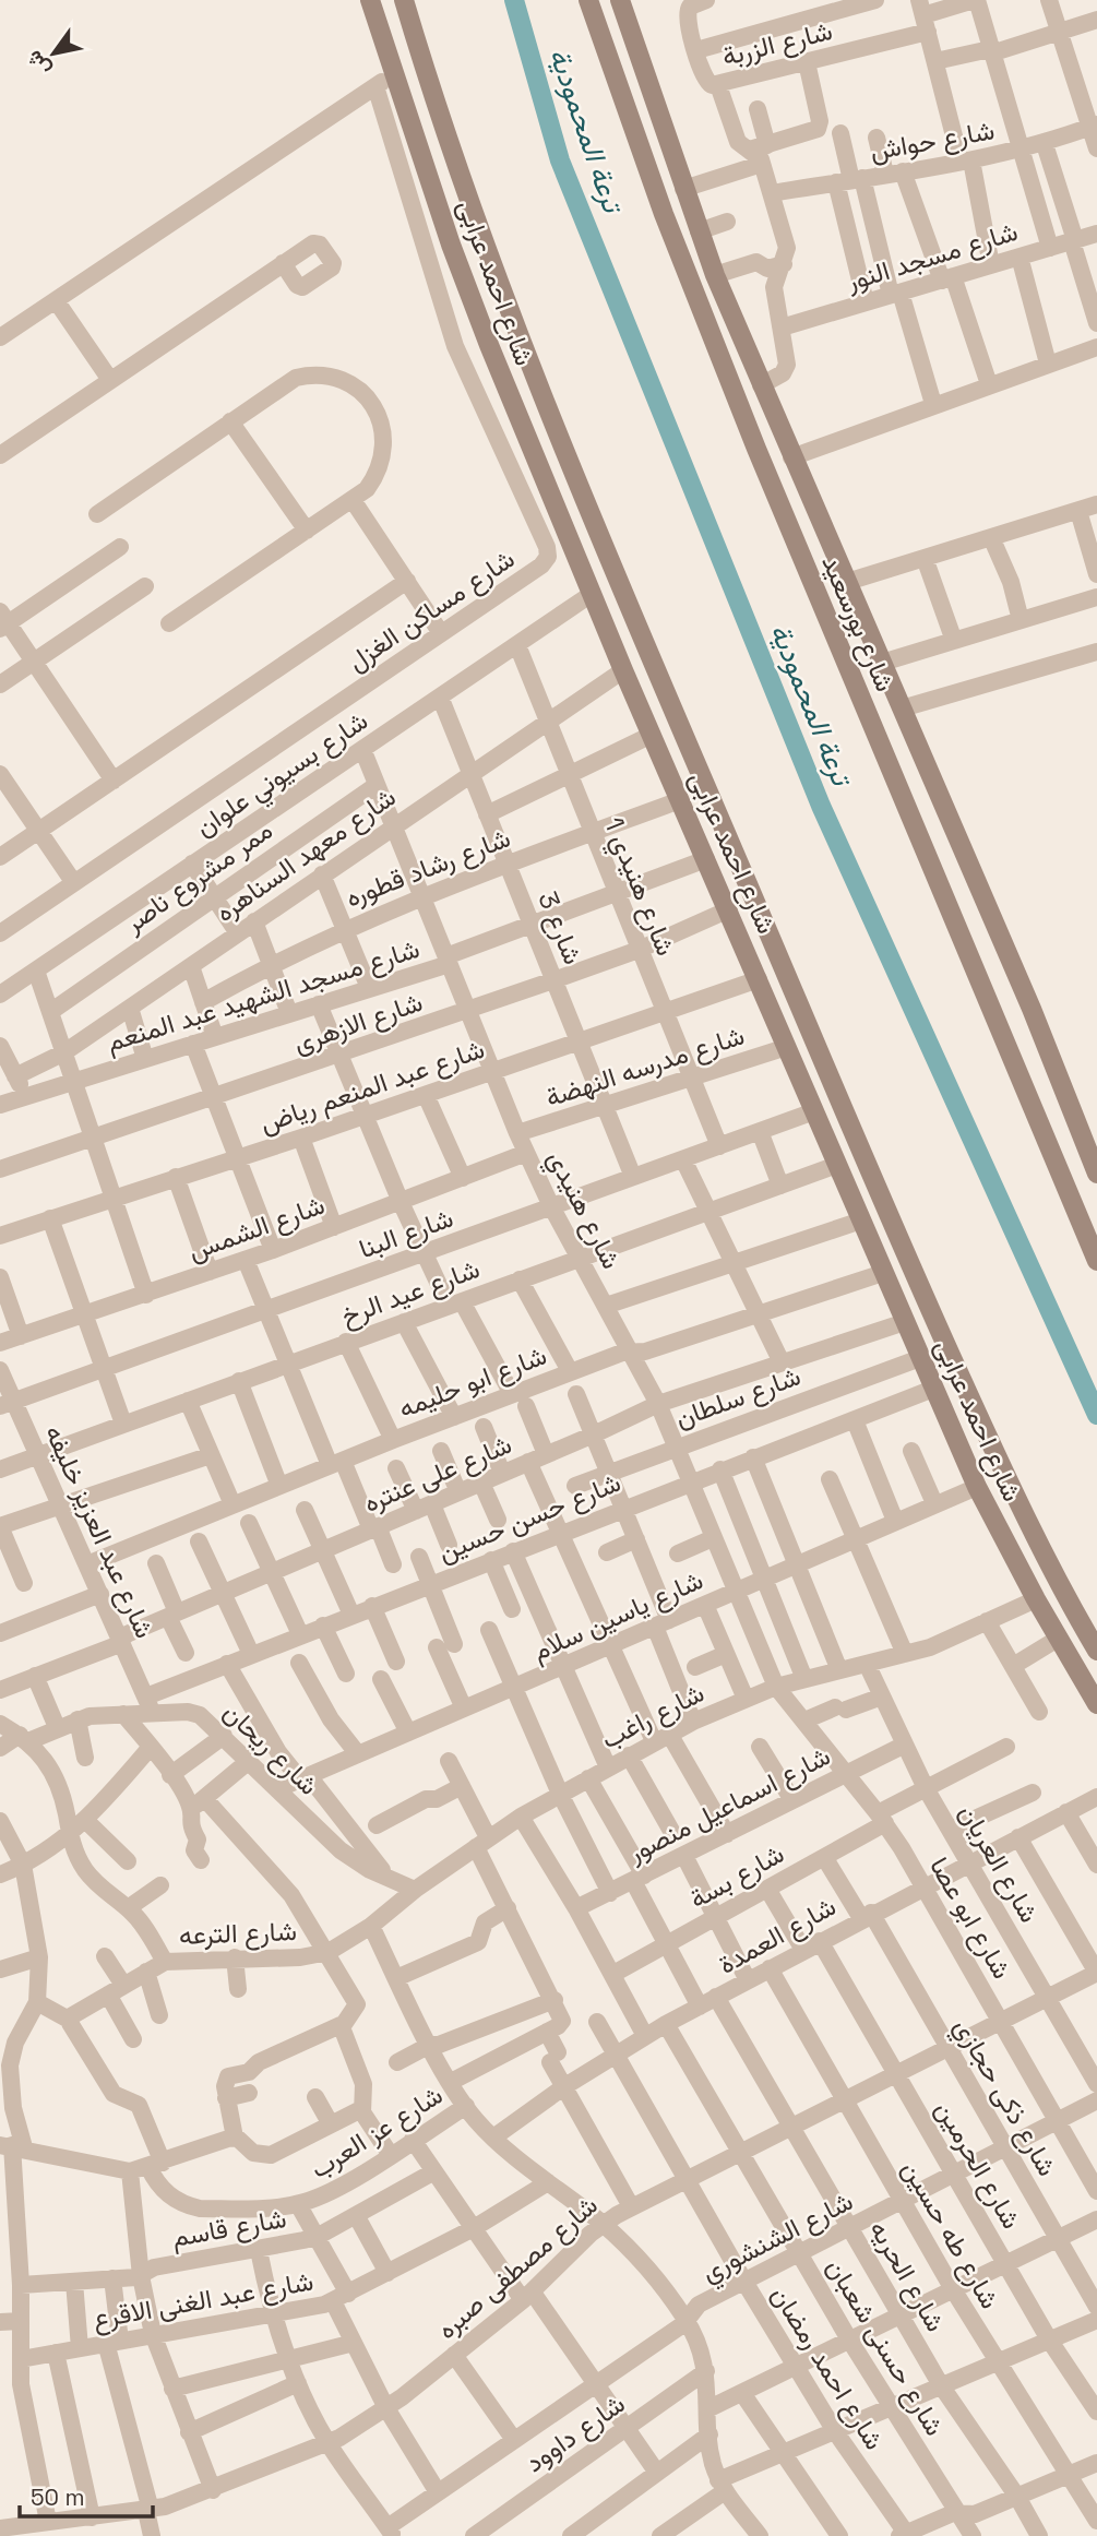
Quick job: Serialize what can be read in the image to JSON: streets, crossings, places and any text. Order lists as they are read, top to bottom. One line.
{"streets":{"main road":["شارع احمد عرابى","شارع بورسعيد"],"street":["شارع الزربة","شارع حواش","شارع مسجد النور","شارع مساكن الغزل","شارع بسيوني علوان","شارع معهد السناهره","شارع رشاد قطوره","ممر مشروع ناصر","شارع هنيدي 1","شارع 3","شارع مسجد الشهيد عبد المنعم","شارع الازهرى","شارع مدرسه النهضة","شارع عبد المنعم رياض","شارع هنيدي","شارع الشمس","شارع البنا","شارع عيد الرخ","شارع ابو حليمه","شارع سلطان","شارع على عنتره","شارع حسن حسين","شارع عبد العزيز خليفه","شارع ياسين سلام","شارع راغب","شارع ريحان","شارع اسماعيل منصور","شارع العريان","شارع بسة","شارع ابو عصا","شارع الترعه","شارع العمدة","شارع ذكى حجازي","شارع عز العرب","شارع الحرمين","شارع قاسم","شارع طه حسين","شارع الشنشوري","شارع مصطفى صبره","شارع الحريه","شارع عبد الغنى الاقرع","شارع حسنى شعبان","شارع احمد رمضان","شارع داوود"]},"crossings":[["شارع احمد عرابى","شارع بسيوني علوان"],["شارع احمد عرابى","شارع معهد السناهره"],["شارع احمد عرابى","شارع رشاد قطوره"],["شارع احمد عرابى","شارع مسجد الشهيد عبد المنعم"],["شارع احمد عرابى","شارع الازهرى"],["شارع احمد عرابى","شارع مدرسه النهضة"],["شارع احمد عرابى","شارع عبد المنعم رياض"],["شارع احمد عرابى","شارع البنا"],["شارع احمد عرابى","شارع عيد الرخ"],["شارع احمد عرابى","شارع ابو حليمه"],["شارع احمد عرابى","شارع سلطان"],["شارع احمد عرابى","شارع على عنتره"],["شارع احمد عرابى","شارع حسن حسين"],["شارع احمد عرابى","شارع ياسين سلام"],["شارع احمد عرابى","شارع راغب"],["شارع بسيوني علوان","شارع هنيدي 1"],["شارع بسيوني علوان","شارع 3"],["شارع بسيوني علوان","شارع هنيدي"],["شارع معهد السناهره","شارع هنيدي 1"],["شارع معهد السناهره","شارع 3"],["شارع معهد السناهره","شارع هنيدي"],["شارع رشاد قطوره","شارع هنيدي 1"],["شارع رشاد قطوره","شارع 3"],["شارع رشاد قطوره","شارع هنيدي"],["ممر مشروع ناصر","شارع هنيدي"],["شارع هنيدي 1","شارع مسجد الشهيد عبد المنعم"],["شارع هنيدي 1","شارع الازهرى"],["شارع هنيدي 1","شارع مدرسه النهضة"],["شارع هنيدي 1","شارع عبد المنعم رياض"],["شارع هنيدي 1","شارع البنا"],["شارع 3","شارع مسجد الشهيد عبد المنعم"],["شارع 3","شارع الازهرى"],["شارع 3","شارع مدرسه النهضة"],["شارع 3","شارع عبد المنعم رياض"],["شارع 3","شارع البنا"],["شارع مسجد الشهيد عبد المنعم","شارع هنيدي"],["شارع الازهرى","شارع هنيدي"],["شارع مدرسه النهضة","شارع هنيدي"],["شارع عبد المنعم رياض","شارع هنيدي"],["شارع هنيدي","شارع الشمس"],["شارع هنيدي","شارع البنا"],["شارع هنيدي","شارع عيد الرخ"],["شارع هنيدي","شارع ابو حليمه"],["شارع هنيدي","شارع سلطان"],["شارع هنيدي","شارع على عنتره"],["شارع هنيدي","شارع حسن حسين"],["شارع هنيدي","شارع ياسين سلام"],["شارع هنيدي","شارع راغب"],["شارع هنيدي","شارع ابو عصا"],["شارع البنا","شارع عبد العزيز خليفه"],["شارع عيد الرخ","شارع عبد العزيز خليفه"],["شارع ابو حليمه","شارع عبد العزيز خليفه"],["شارع على عنتره","شارع عبد العزيز خليفه"],["شارع حسن حسين","شارع عبد العزيز خليفه"],["شارع حسن حسين","شارع ريحان"],["شارع عبد العزيز خليفه","شارع ريحان"],["شارع ياسين سلام","شارع ريحان"],["شارع راغب","شارع ريحان"],["شارع راغب","شارع العريان"],["شارع راغب","شارع ابو عصا"],["شارع راغب","شارع الترعه"],["شارع اسماعيل منصور","شارع العريان"],["شارع اسماعيل منصور","شارع ابو عصا"],["شارع العريان","شارع بسة"],["شارع العريان","شارع العمدة"],["شارع العريان","شارع مصطفى صبره"],["شارع بسة","شارع ابو عصا"],["شارع بسة","شارع ذكى حجازي"],["شارع بسة","شارع الحرمين"],["شارع ابو عصا","شارع العمدة"],["شارع ابو عصا","شارع الشنشوري"],["شارع ابو عصا","شارع مصطفى صبره"],["شارع العمدة","شارع ذكى حجازي"],["شارع العمدة","شارع الحرمين"],["شارع العمدة","شارع طه حسين"],["شارع العمدة","شارع الحريه"],["شارع العمدة","شارع حسنى شعبان"],["شارع العمدة","شارع احمد رمضان"],["شارع ذكى حجازي","شارع الشنشوري"],["شارع ذكى حجازي","شارع مصطفى صبره"],["شارع الحرمين","شارع الشنشوري"],["شارع الحرمين","شارع مصطفى صبره"],["شارع طه حسين","شارع الشنشوري"],["شارع طه حسين","شارع مصطفى صبره"],["شارع الشنشوري","شارع الحريه"],["شارع الشنشوري","شارع حسنى شعبان"],["شارع الشنشوري","شارع احمد رمضان"],["شارع مصطفى صبره","شارع الحريه"],["شارع مصطفى صبره","شارع حسنى شعبان"],["شارع مصطفى صبره","شارع احمد رمضان"]],"water":["ترعة المحمودية"],"scale_bar":"50 m","north":"bottom left"}
